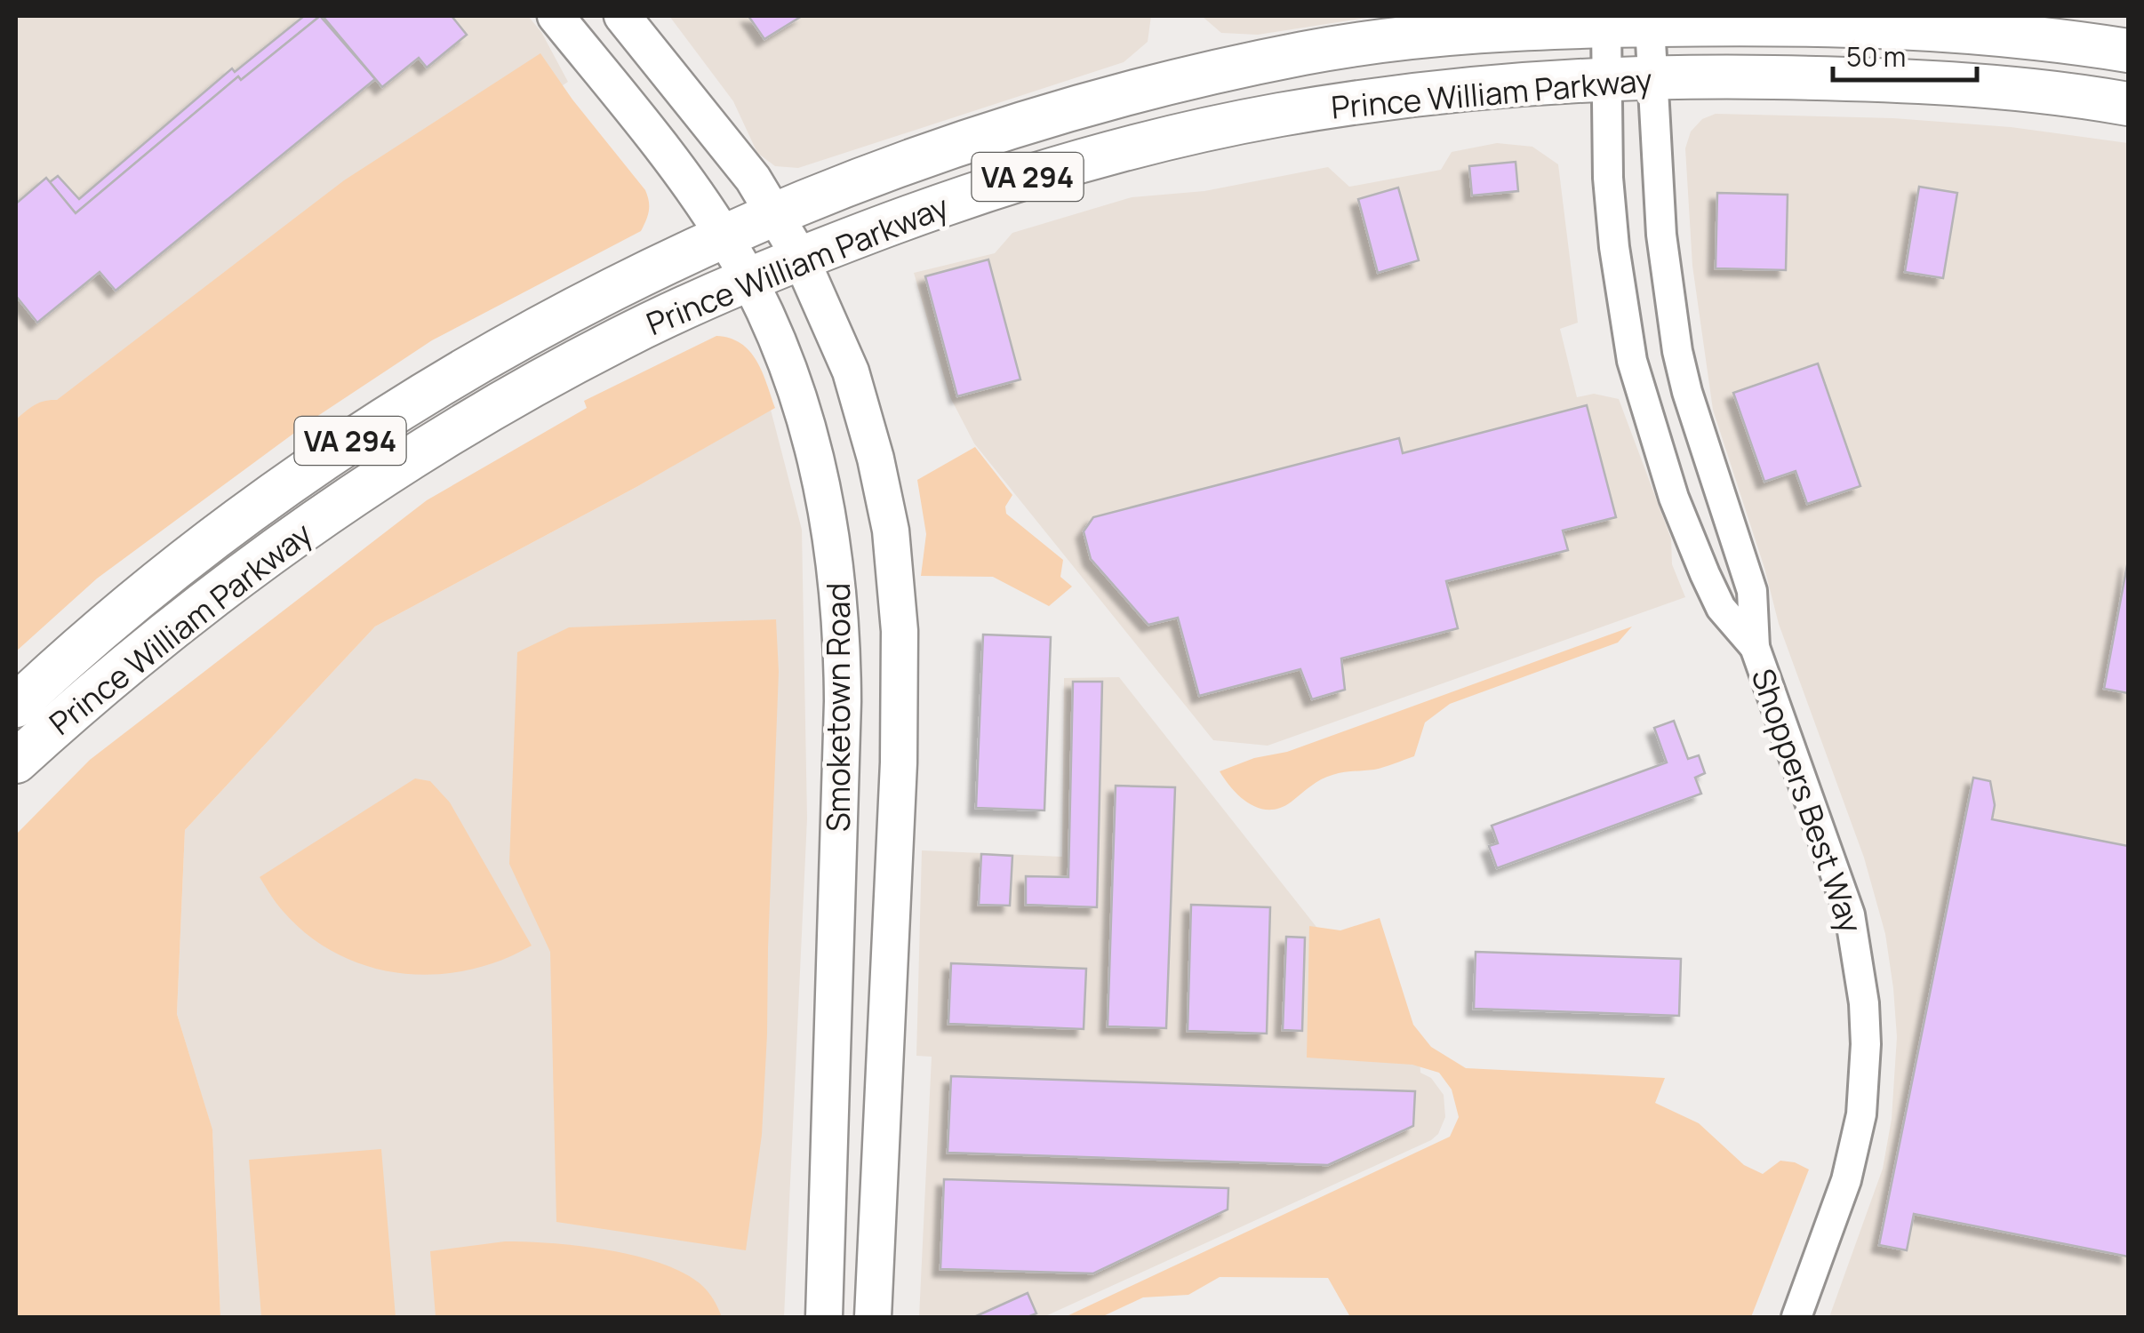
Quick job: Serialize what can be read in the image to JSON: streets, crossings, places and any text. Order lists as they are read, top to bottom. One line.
{"streets":{"highway":["Prince William Parkway","VA 294"],"main road":["Smoketown Road"],"street":["Shoppers Best Way"]},"crossings":[["Prince William Parkway","Smoketown Road"],["Prince William Parkway","Shoppers Best Way"]],"scale_bar":"50 m"}
